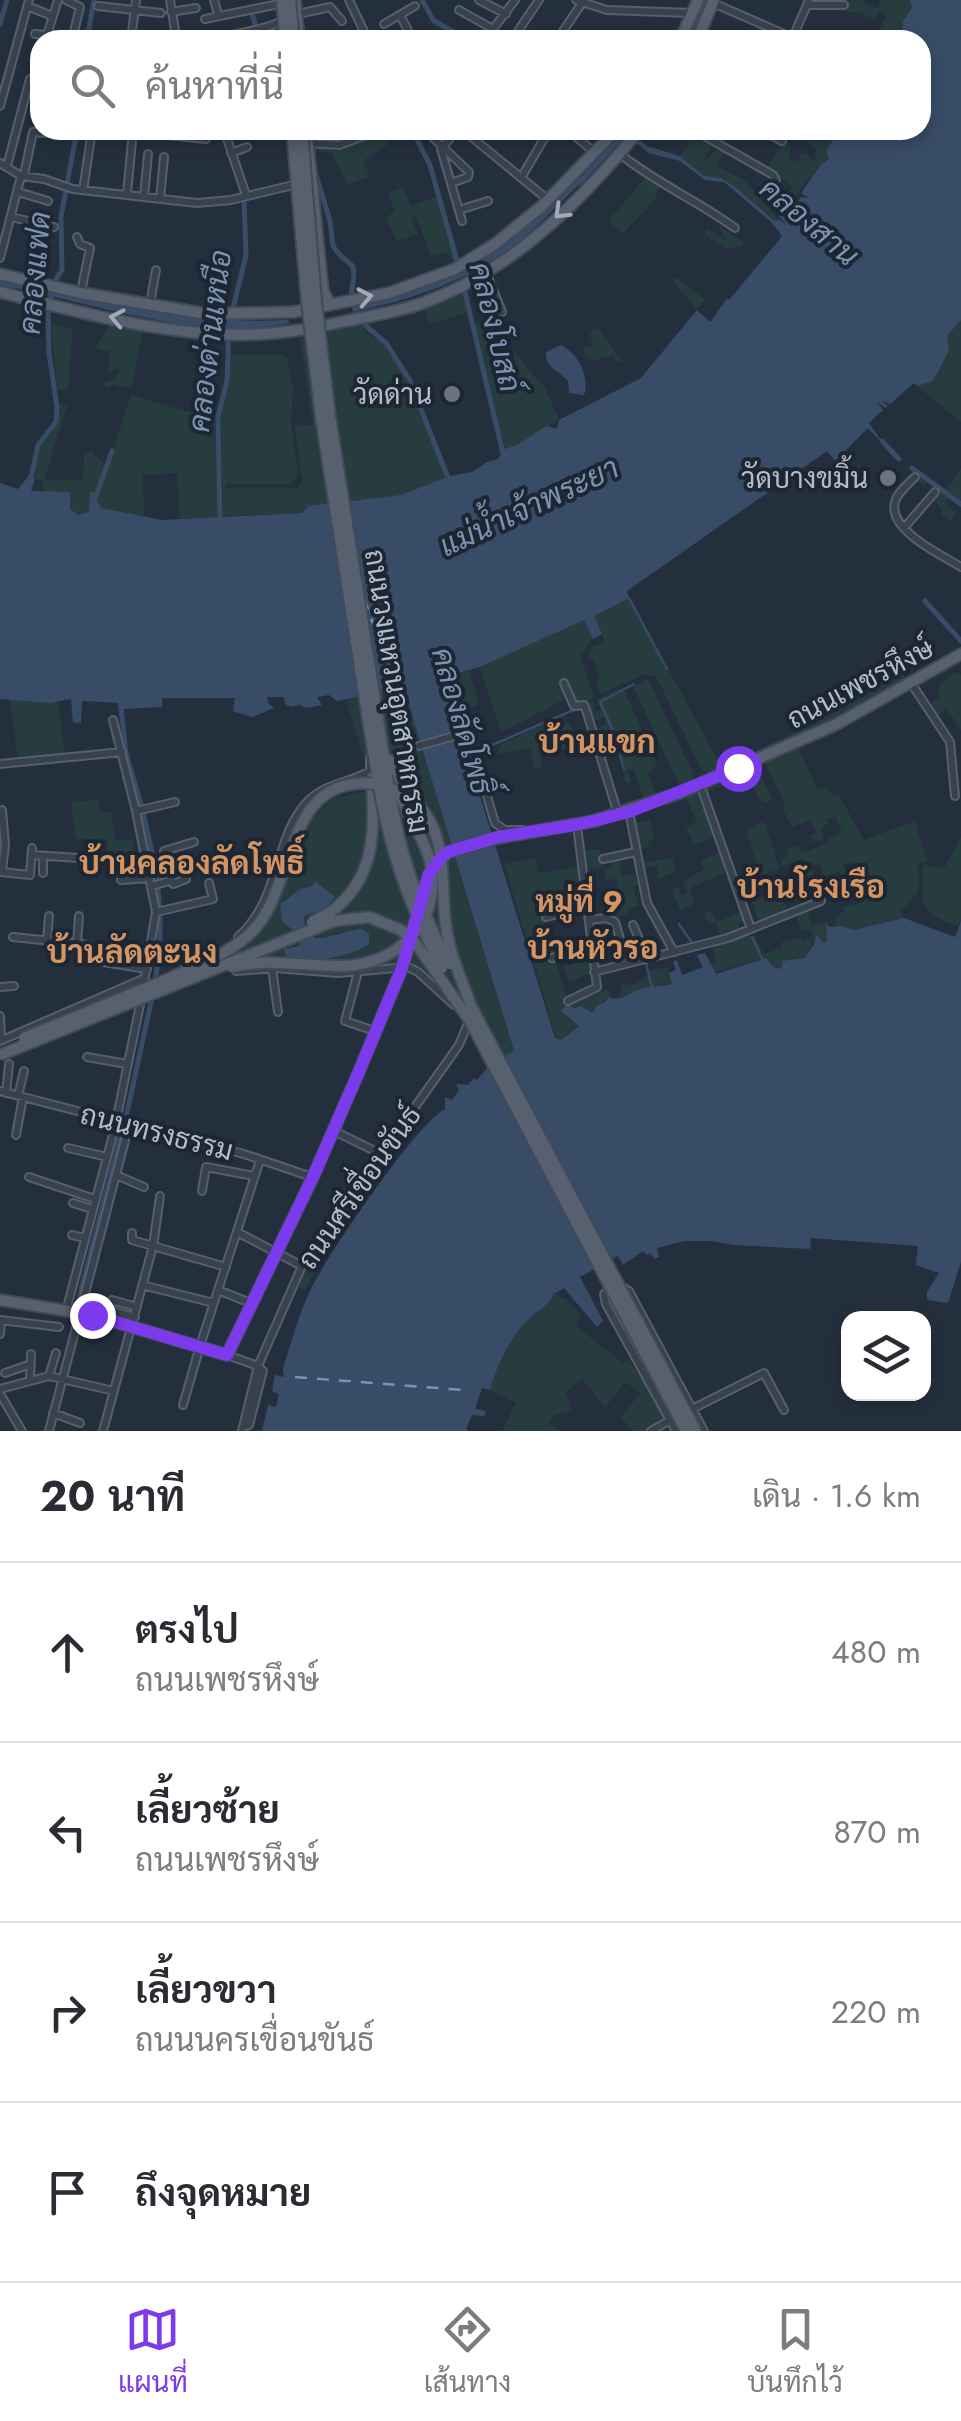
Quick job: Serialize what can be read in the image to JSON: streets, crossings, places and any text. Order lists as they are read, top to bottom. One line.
{"streets":{"main road":["ถนนเพชรหึงษ์","ถนนวงแหวนอุตสาหกรรม"],"street":["ถนนทรงธรรม","ถนนศรีเขื่อนขันธ์"]},"crossings":[["ถนนเพชรหึงษ์","ถนนทรงธรรม"],["ถนนเพชรหึงษ์","ถนนศรีเขื่อนขันธ์"],["ถนนวงแหวนอุตสาหกรรม","ถนนศรีเขื่อนขันธ์"]],"districts":["บ้านแขก","บ้านคลองลัดโพธิ์","บ้านโรงเรือ","หมู่ที่ 9","บ้านหัวรอ","บ้านลัดตะนง"],"water":["คลองสาน","คลองแฟด","คลองโบสถ์","คลองด่านเหนือ","แม่น้ำเจ้าพระยา","คลองลัดโพธิ์"],"places":["วัดด่าน","วัดบางขมิ้น"],"page":{"search":"ค้นหาที่นี่","heading":["20 นาที","เดิน · 1.6 km"],"list":[["ตรงไป","ถนนเพชรหึงษ์","480 m"],["เลี้ยวซ้าย","ถนนเพชรหึงษ์","870 m"],["เลี้ยวขวา","ถนนนครเขื่อนขันธ์","220 m"],"ถึงจุดหมาย"],"nav":["แผนที่","เส้นทาง","บันทึกไว้"]}}
